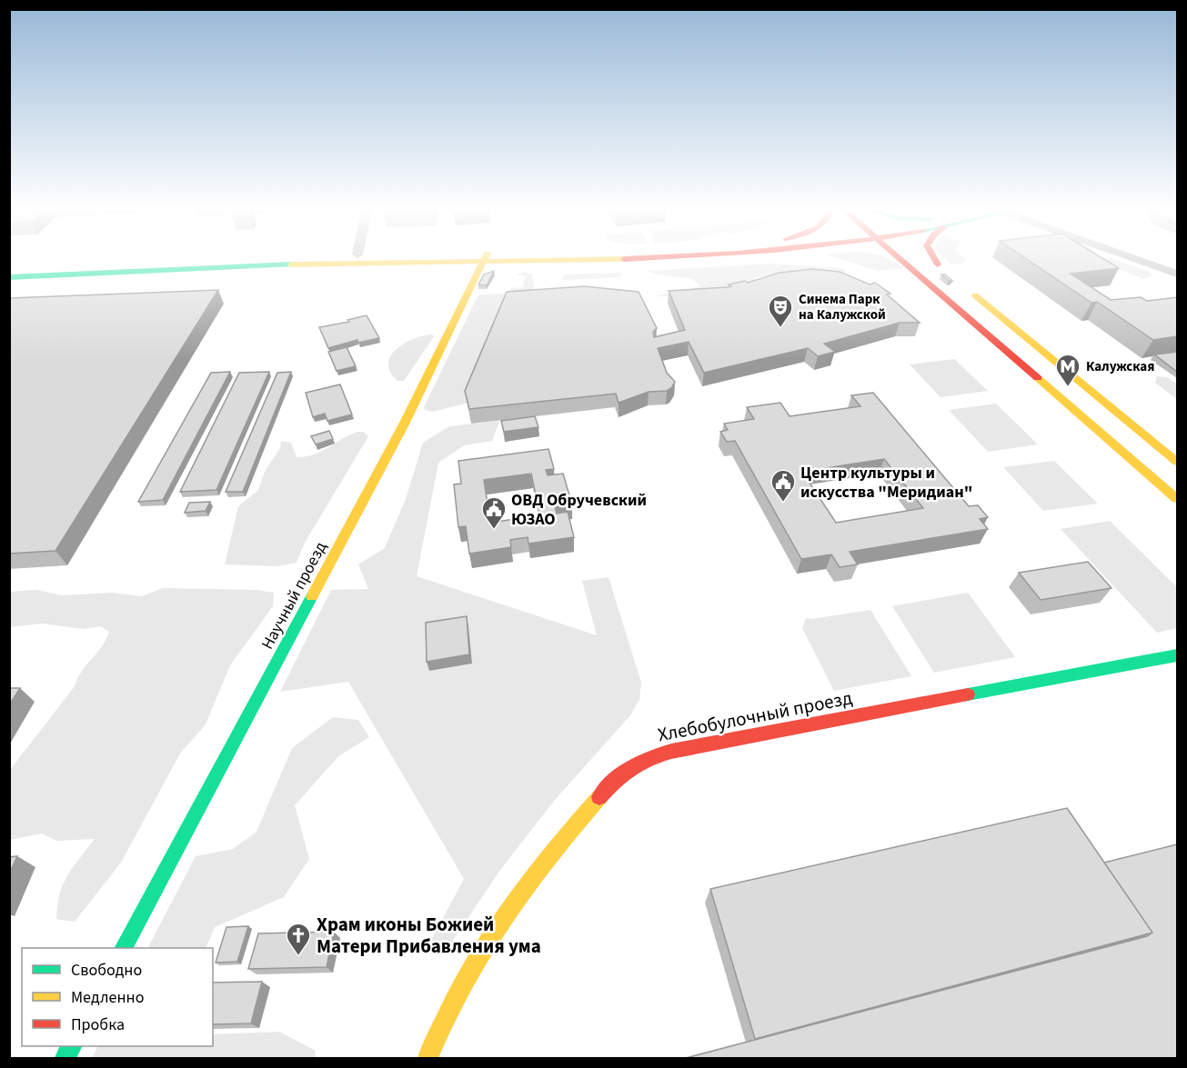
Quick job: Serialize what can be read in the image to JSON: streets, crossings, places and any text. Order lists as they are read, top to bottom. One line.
{"streets":{"main road":["Научный проезд","Хлебобулочный проезд"]},"places":{"theatre":["Синема Парк на Калужской"],"metro station":["Калужская"],"public building":["Центр культуры и искусства \"Меридиан\"","ОВД Обручевский ЮЗАО"],"church":["Храм иконы Божией Матери Прибавления ума"]},"legend":["Свободно","Медленно","Пробка"]}
